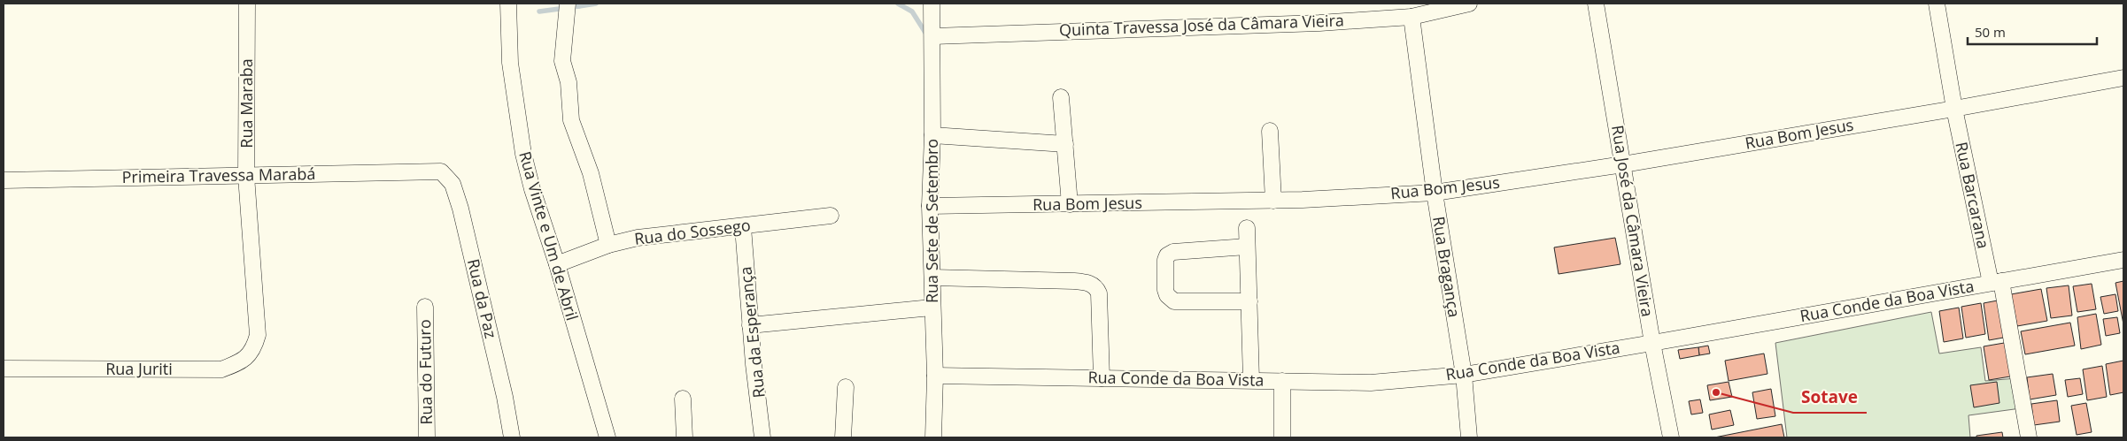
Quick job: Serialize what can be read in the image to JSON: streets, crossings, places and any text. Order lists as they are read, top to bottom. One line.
{"streets":{"street":["Quinta Travessa José da Câmara Vieira","Rua Maraba","Rua Bom Jesus","Primeira Travessa Marabá","Rua Barcarana","Rua Sete de Setembro","Rua José da Câmara Vieira","Rua do Sossego","Rua Vinte e Um de Abril","Rua Bragança","Rua da Paz","Rua Conde da Boa Vista","Rua da Esperança","Rua Juriti","Rua do Futuro"]},"crossings":[["Quinta Travessa José da Câmara Vieira","Rua Sete de Setembro"],["Quinta Travessa José da Câmara Vieira","Rua Bragança"],["Rua Maraba","Primeira Travessa Marabá"],["Rua Maraba","Rua Juriti"],["Rua Bom Jesus","Rua Barcarana"],["Rua Bom Jesus","Rua Sete de Setembro"],["Rua Bom Jesus","Rua José da Câmara Vieira"],["Rua Bom Jesus","Rua Bragança"],["Primeira Travessa Marabá","Rua da Paz"],["Rua Barcarana","Rua Conde da Boa Vista"],["Rua Sete de Setembro","Rua Conde da Boa Vista"],["Rua José da Câmara Vieira","Rua Conde da Boa Vista"],["Rua do Sossego","Rua Vinte e Um de Abril"],["Rua do Sossego","Rua da Esperança"],["Rua Bragança","Rua Conde da Boa Vista"]],"places":["Sotave"],"scale_bar":"50 m"}
